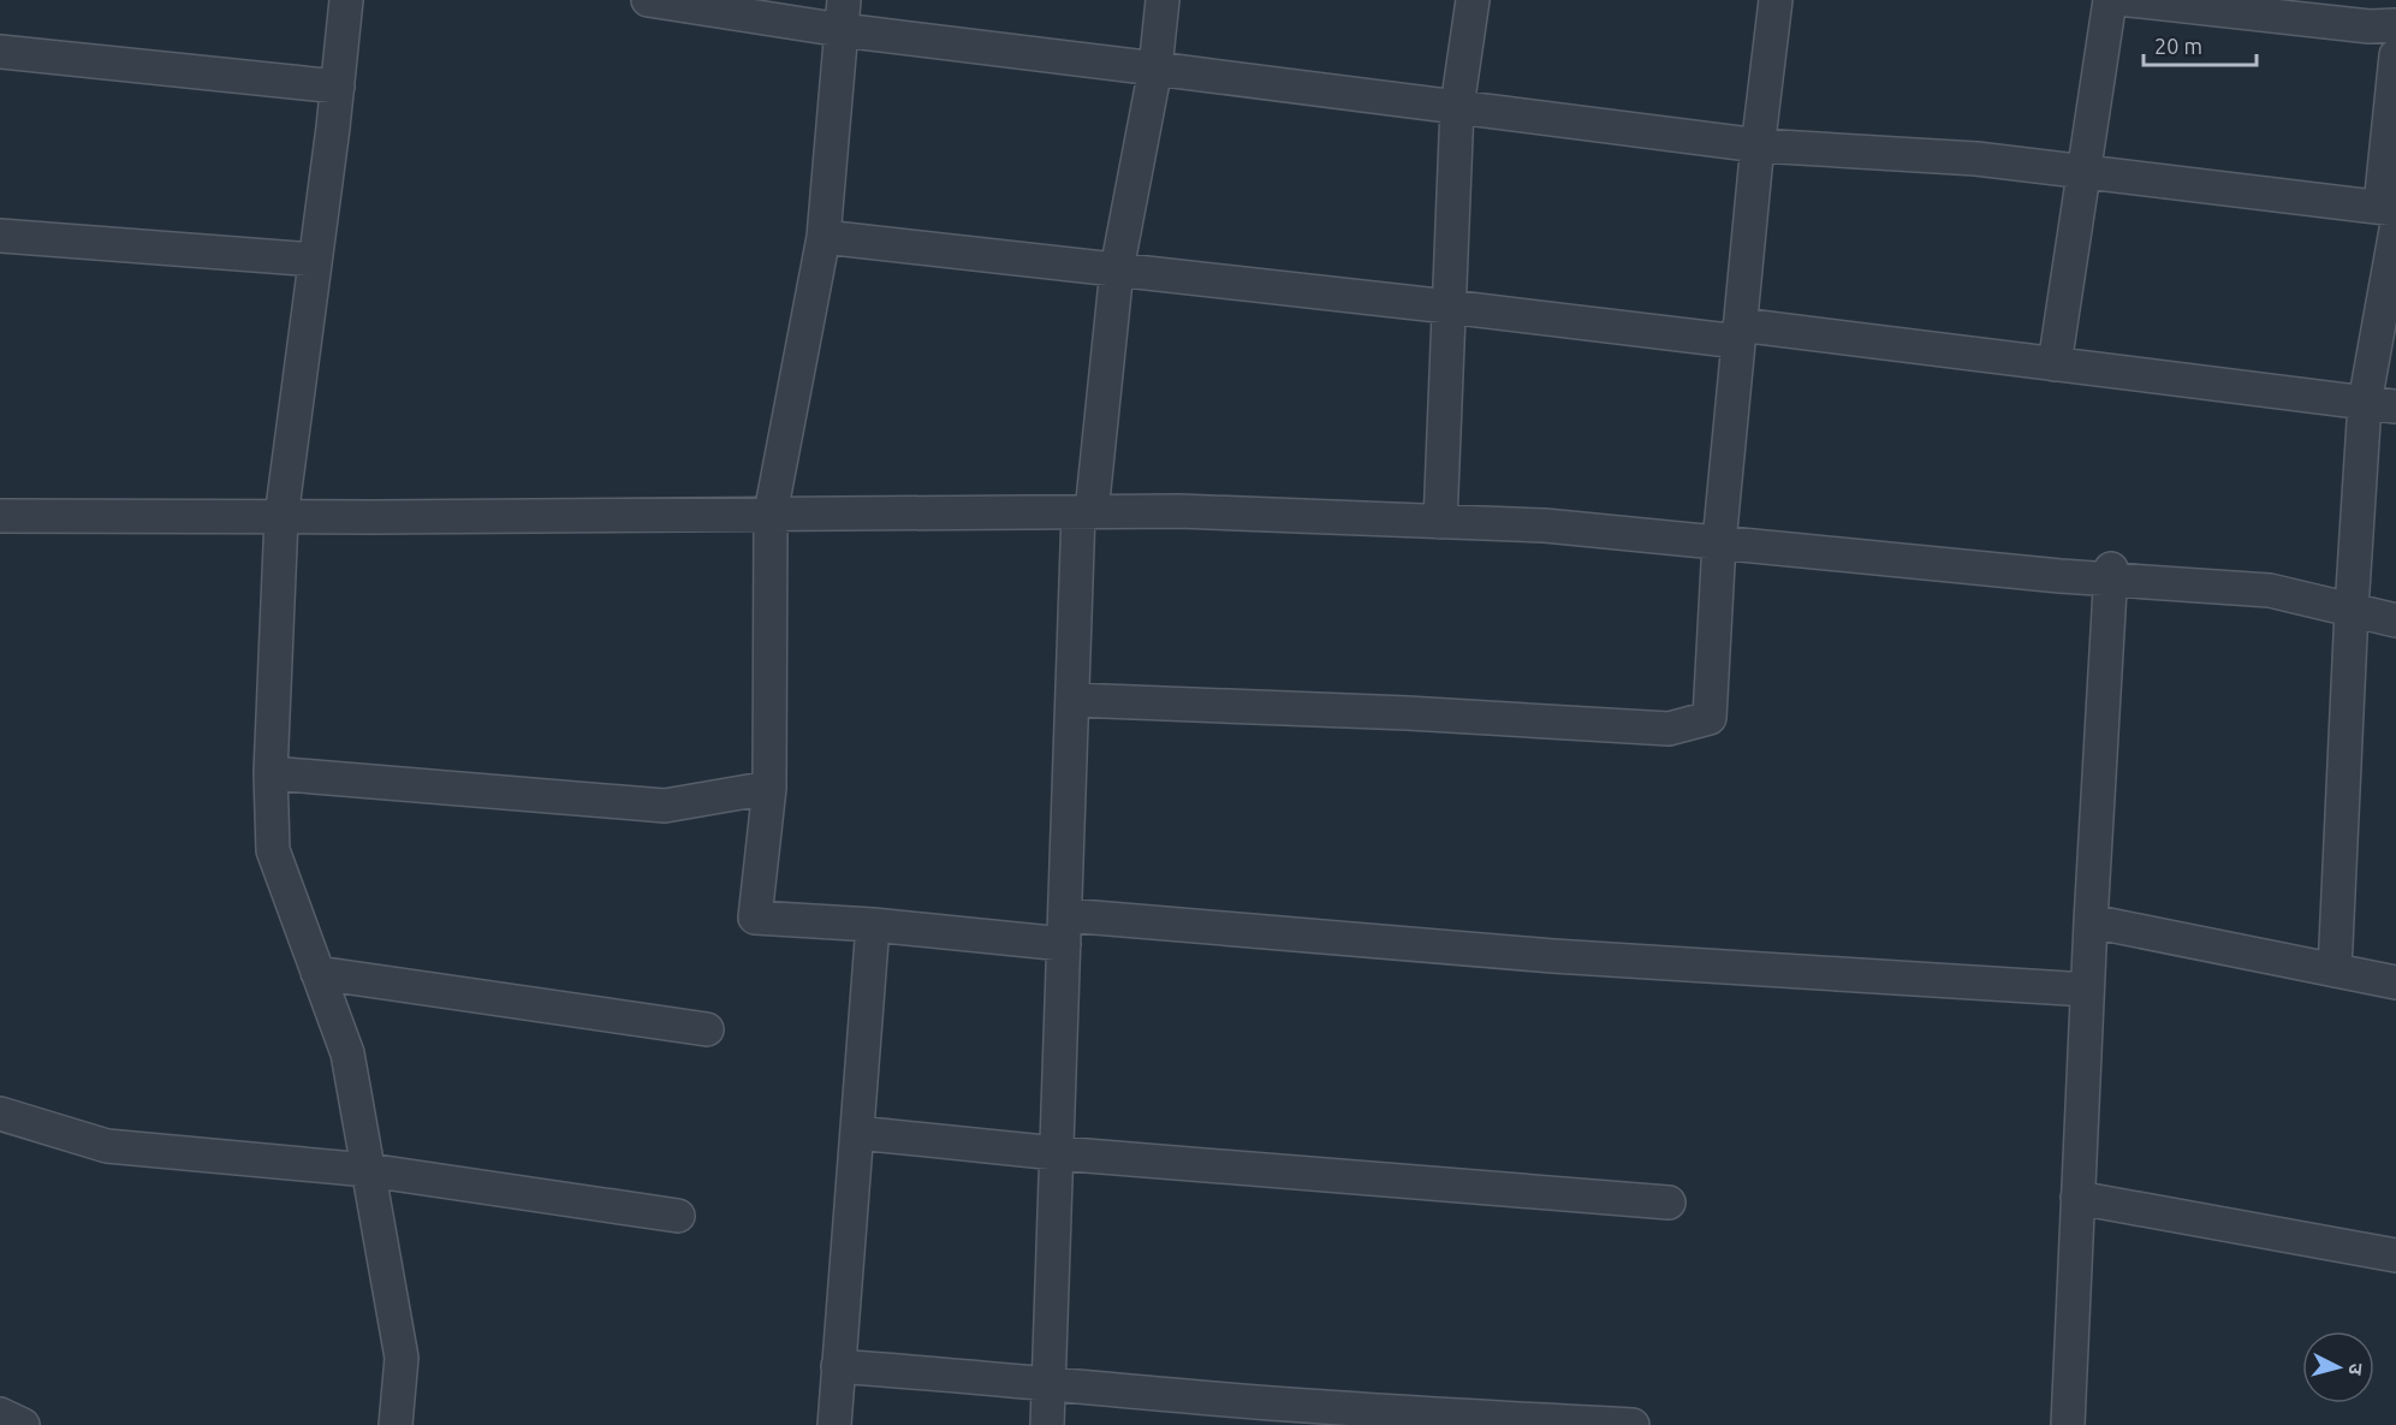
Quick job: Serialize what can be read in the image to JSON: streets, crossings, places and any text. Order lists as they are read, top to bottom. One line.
{"scale_bar":"20 m","north":"right"}
